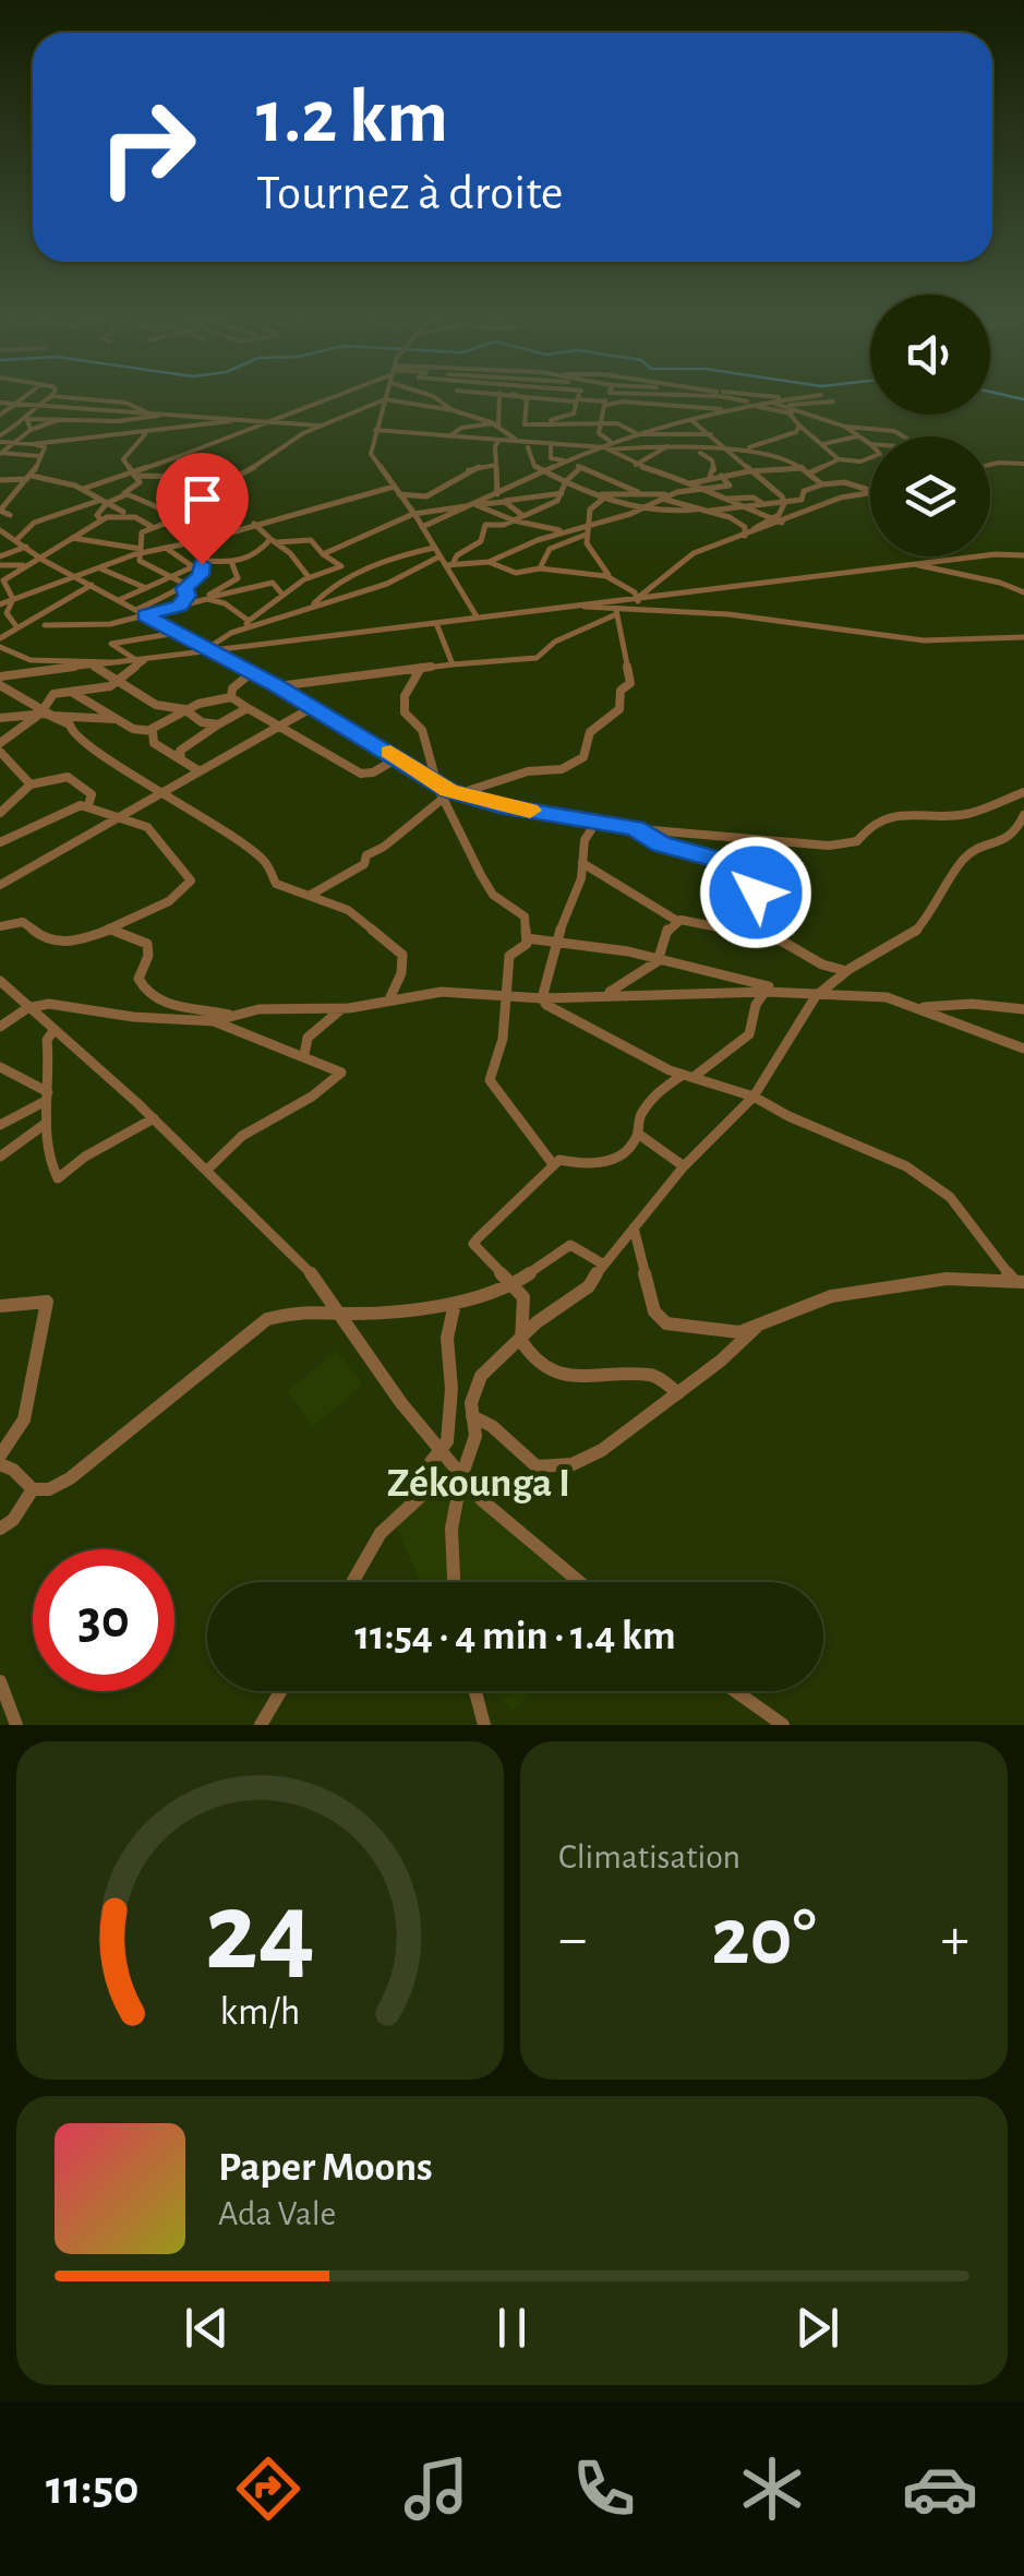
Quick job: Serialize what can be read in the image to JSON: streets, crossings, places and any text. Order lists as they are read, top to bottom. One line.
{"districts":["Zékounga I"],"page":{"turn":["1.2 km","Tournez à droite"],"limit":"30","trip":"11:54 · 4 min · 1.4 km","tile":"Climatisation","heat":["−","20°","+"],"song":["Paper Moons","Ada Vale"],"tabs":"11:50","gauge":["24","km/h"]}}
